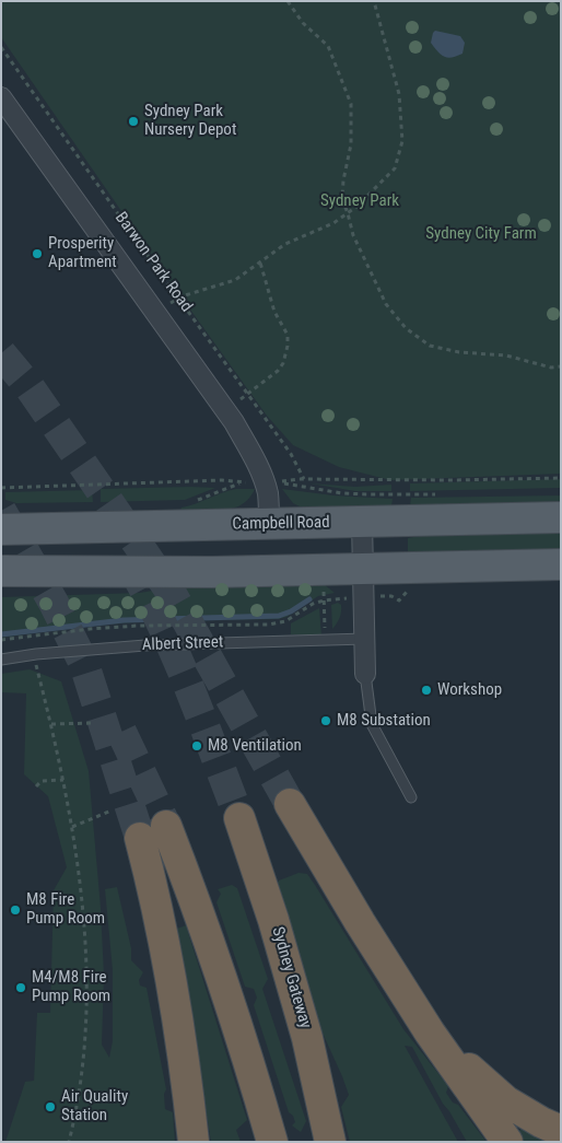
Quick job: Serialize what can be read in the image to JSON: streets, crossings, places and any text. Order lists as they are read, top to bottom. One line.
{"streets":{"highway":["Sydney Gateway"],"main road":["Campbell Road"],"street":["Barwon Park Road"],"lane":["Albert Street"]},"crossings":[["Barwon Park Road","Campbell Road"]],"parks":["Sydney Park","Sydney City Farm"],"places":["Sydney Park Nursery Depot","Prosperity Apartment","Workshop","M8 Substation","M8 Ventilation","M8 Fire Pump Room","M4/M8 Fire Pump Room","Air Quality Station"]}
